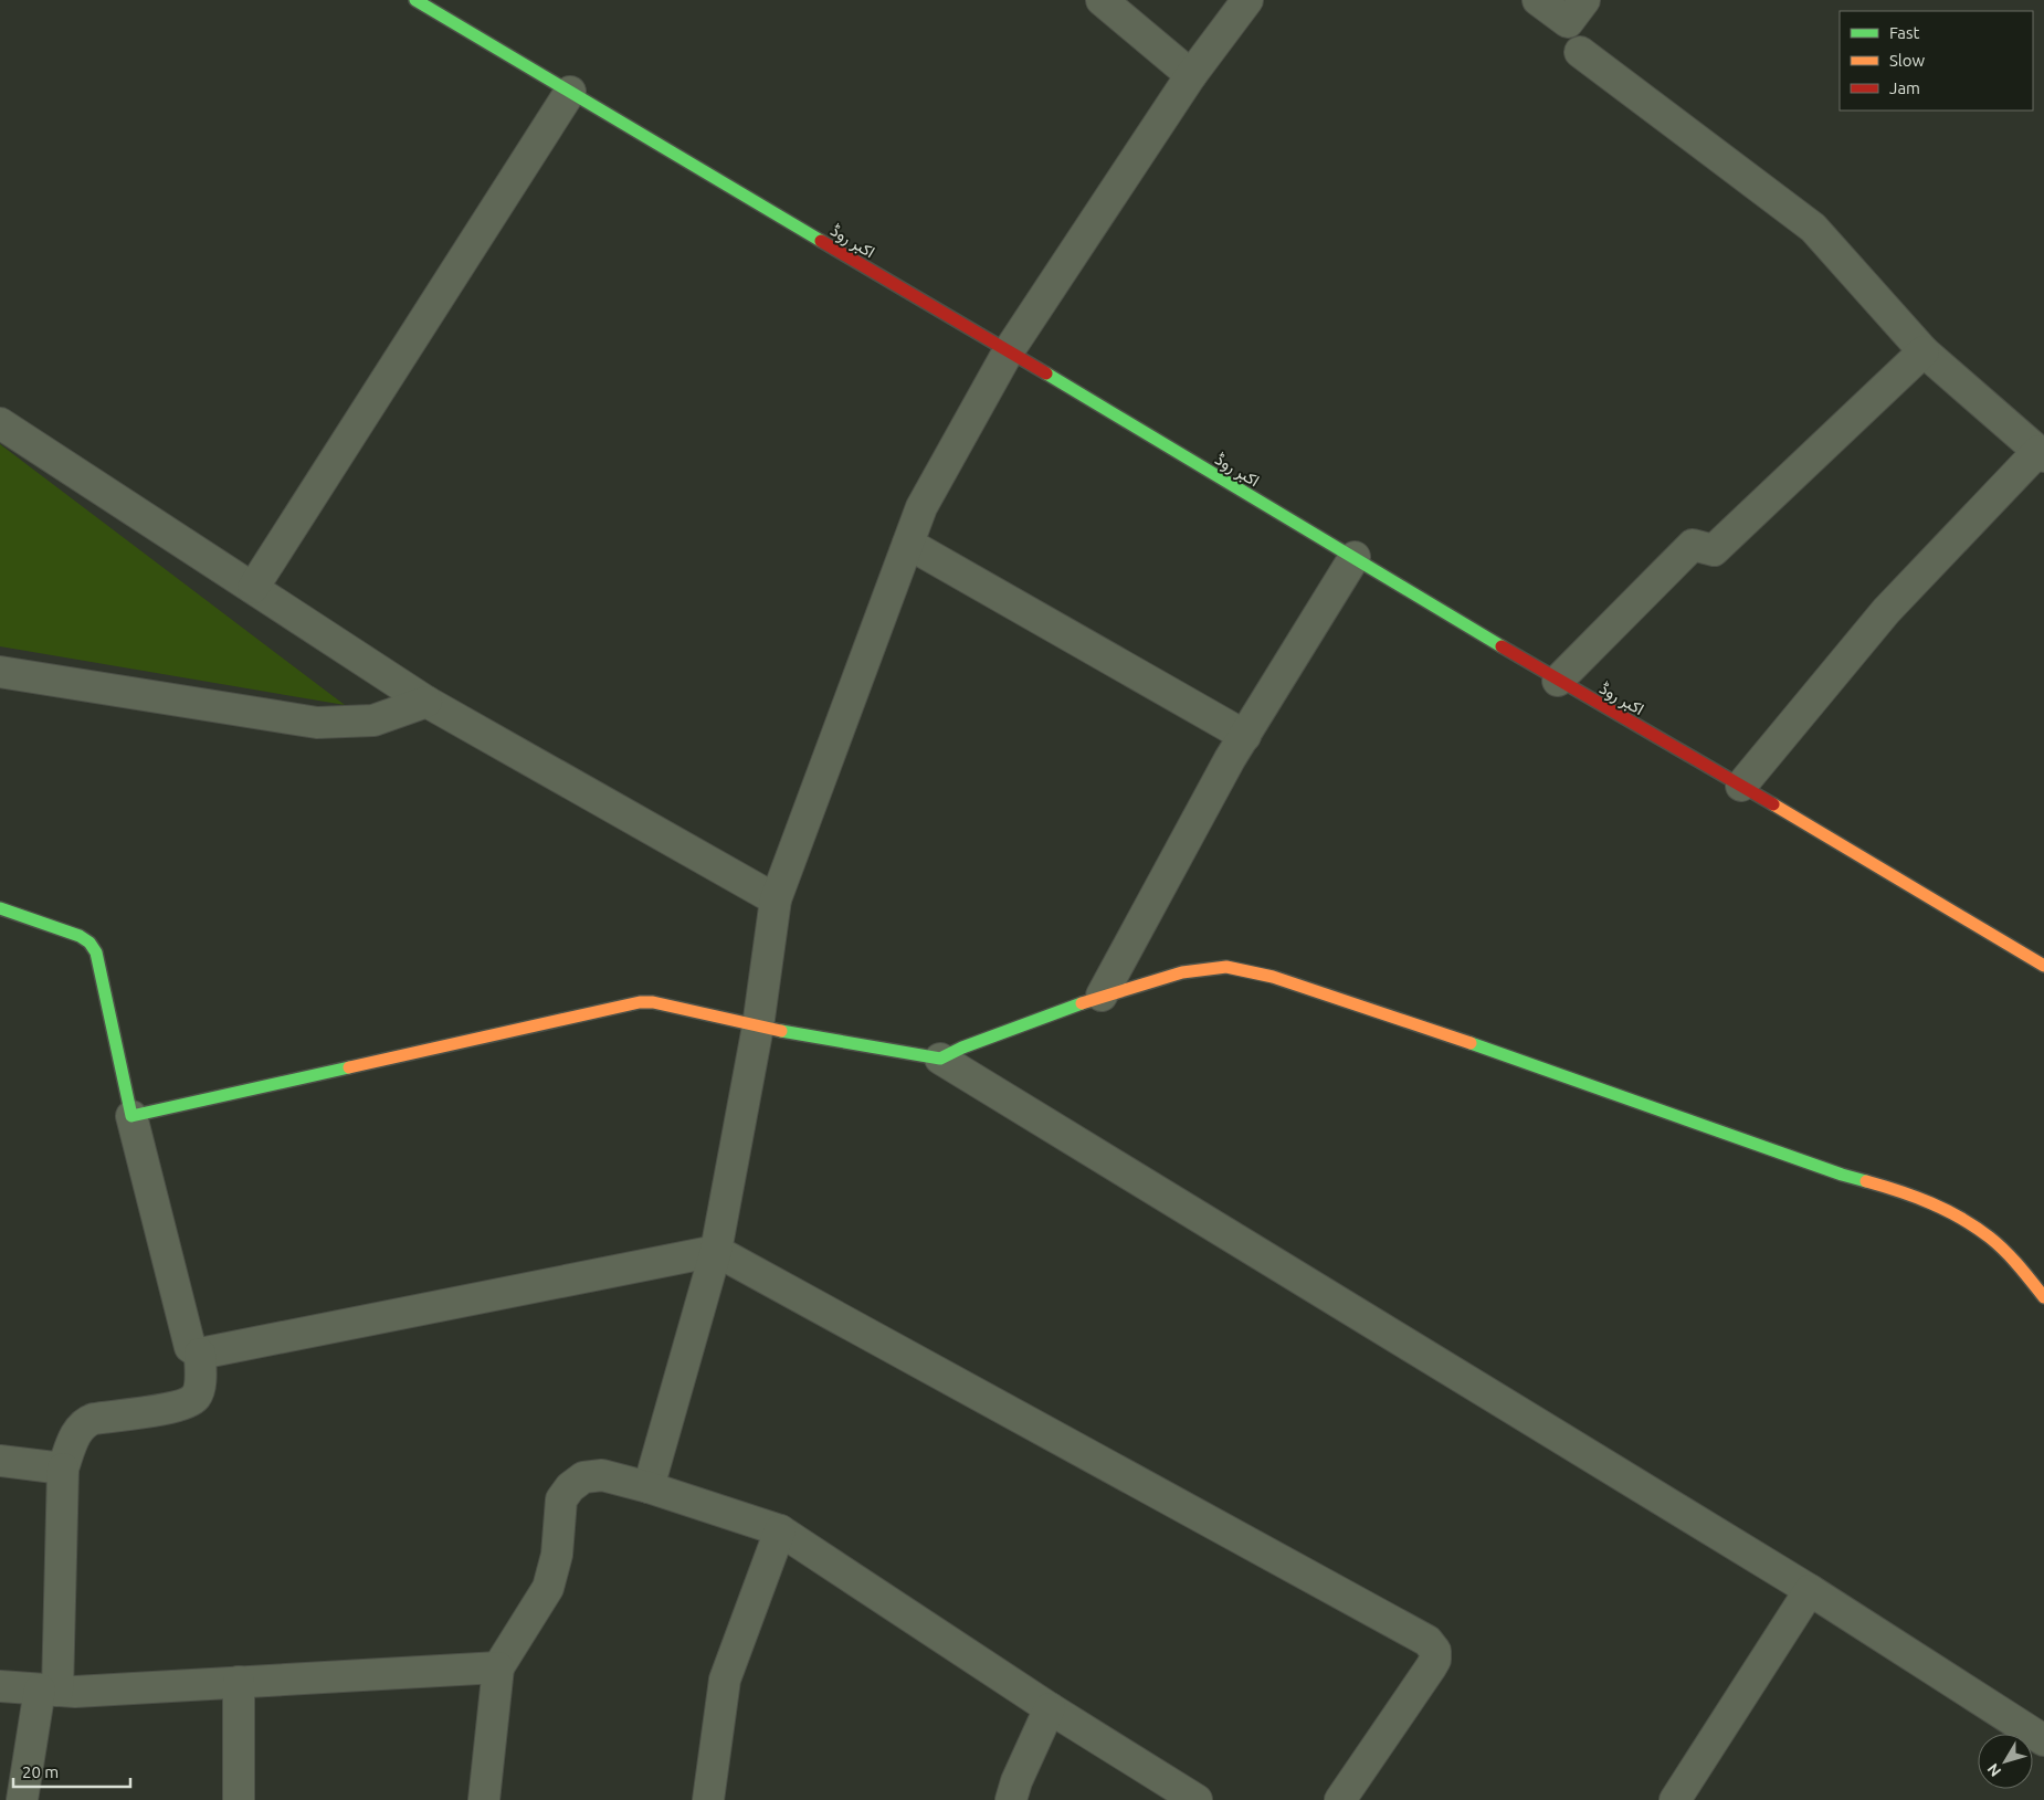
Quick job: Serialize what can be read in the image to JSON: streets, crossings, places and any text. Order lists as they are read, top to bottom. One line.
{"streets":{"street":["اکبر روڈ"]},"legend":["Fast","Slow","Jam"],"scale_bar":"20 m","north":"bottom left"}
